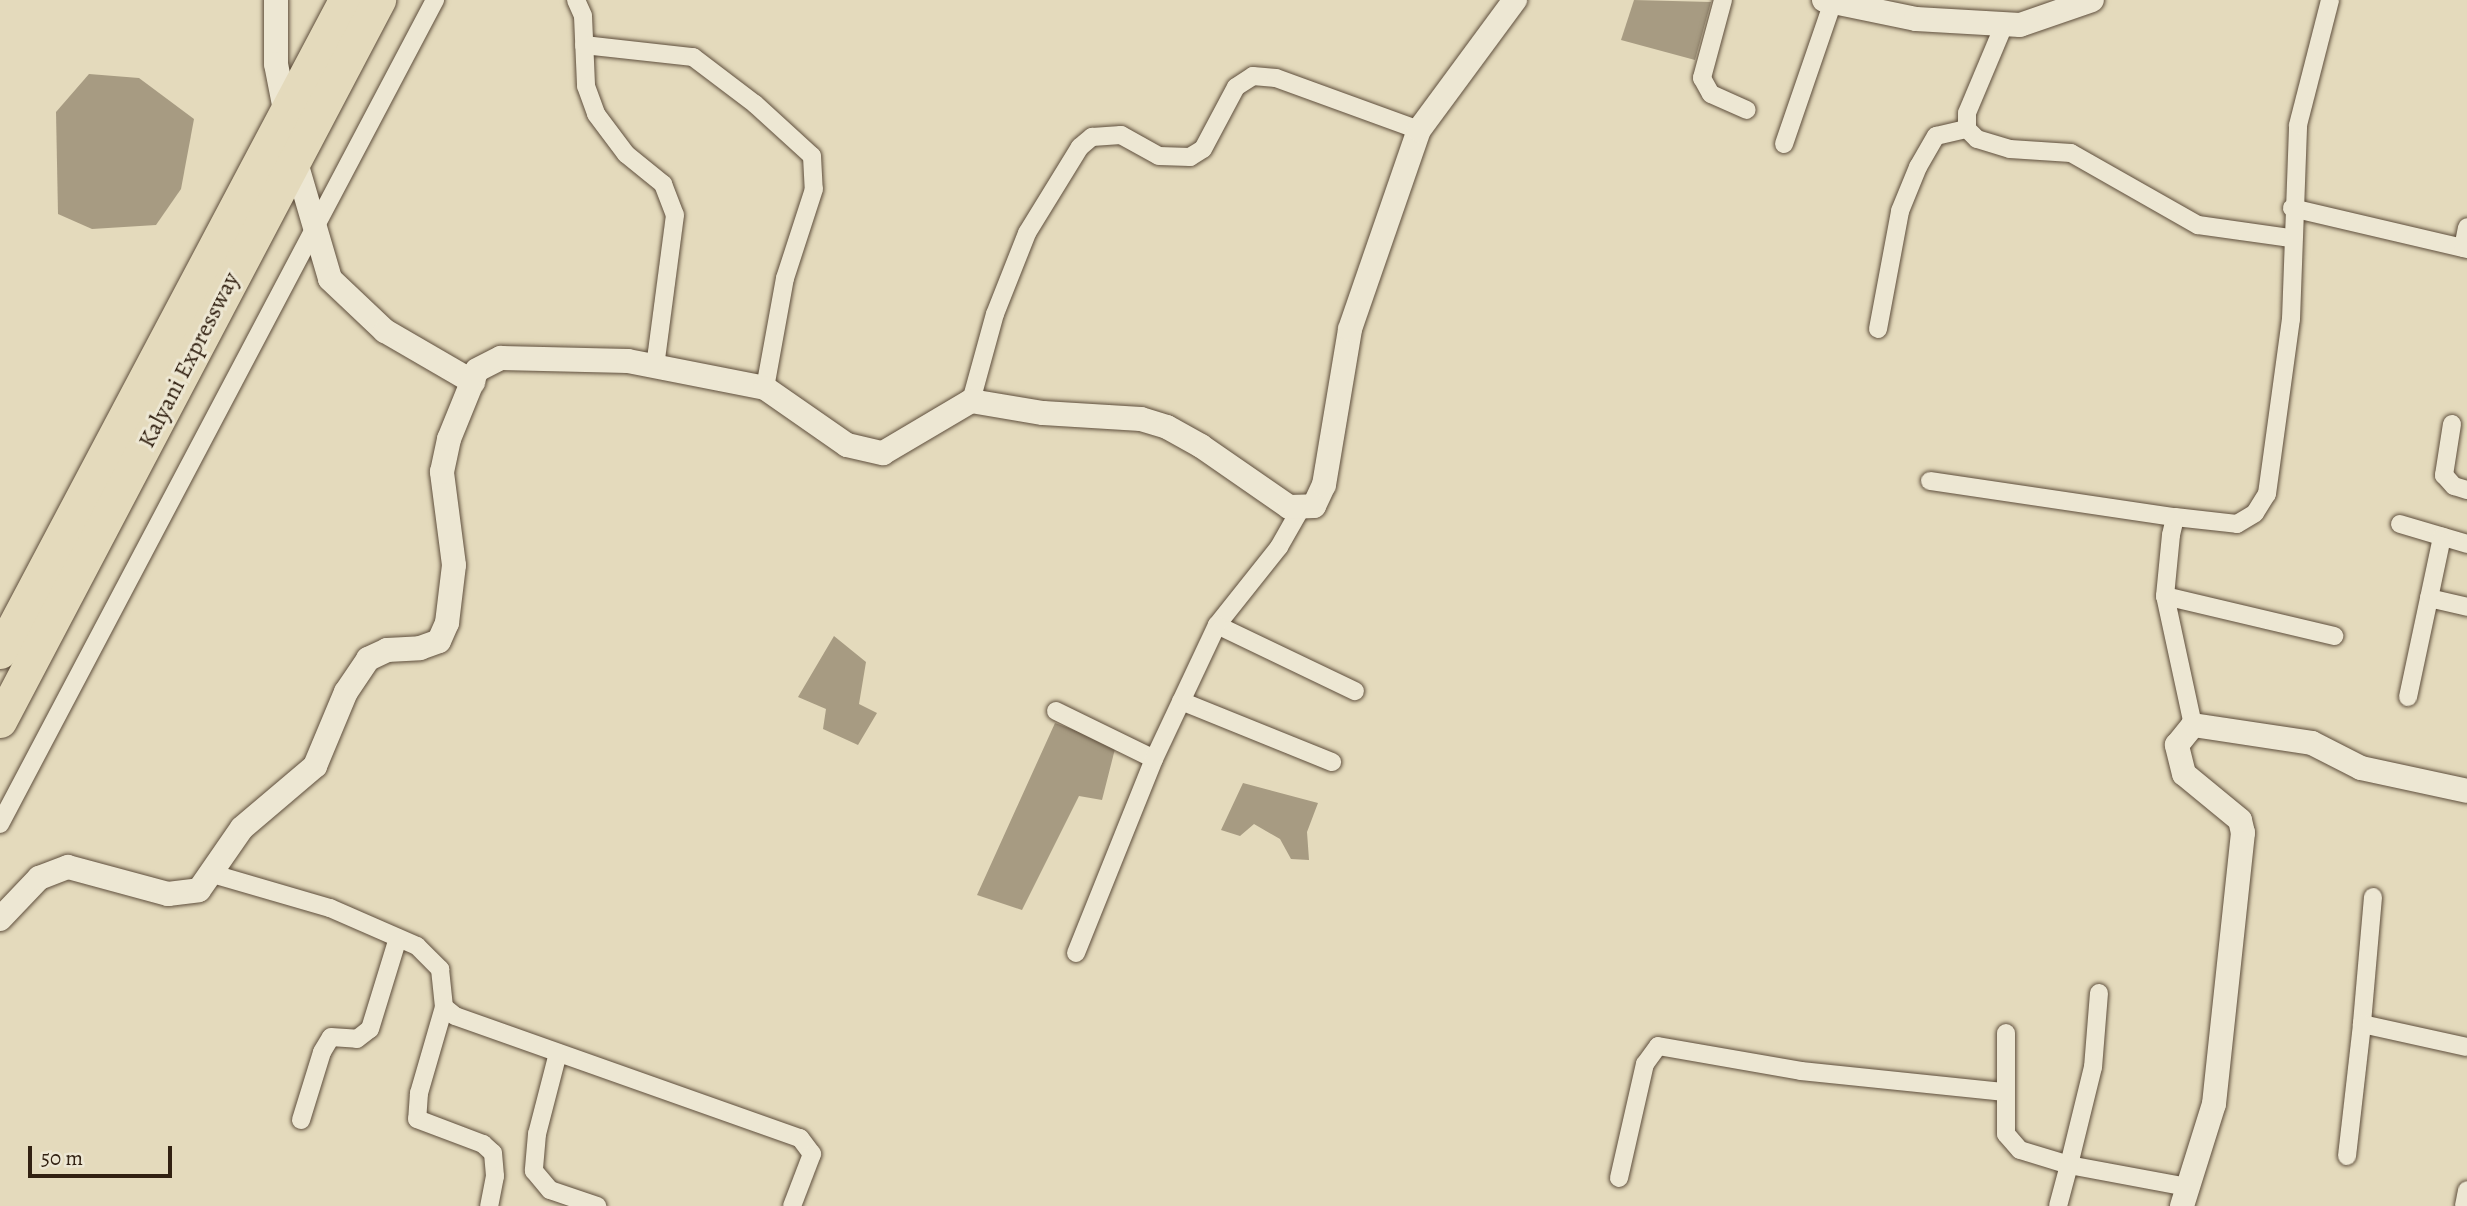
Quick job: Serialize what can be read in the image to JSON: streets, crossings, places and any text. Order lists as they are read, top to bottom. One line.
{"streets":{"highway":["Kalyani Expressway"]},"scale_bar":"50 m"}
